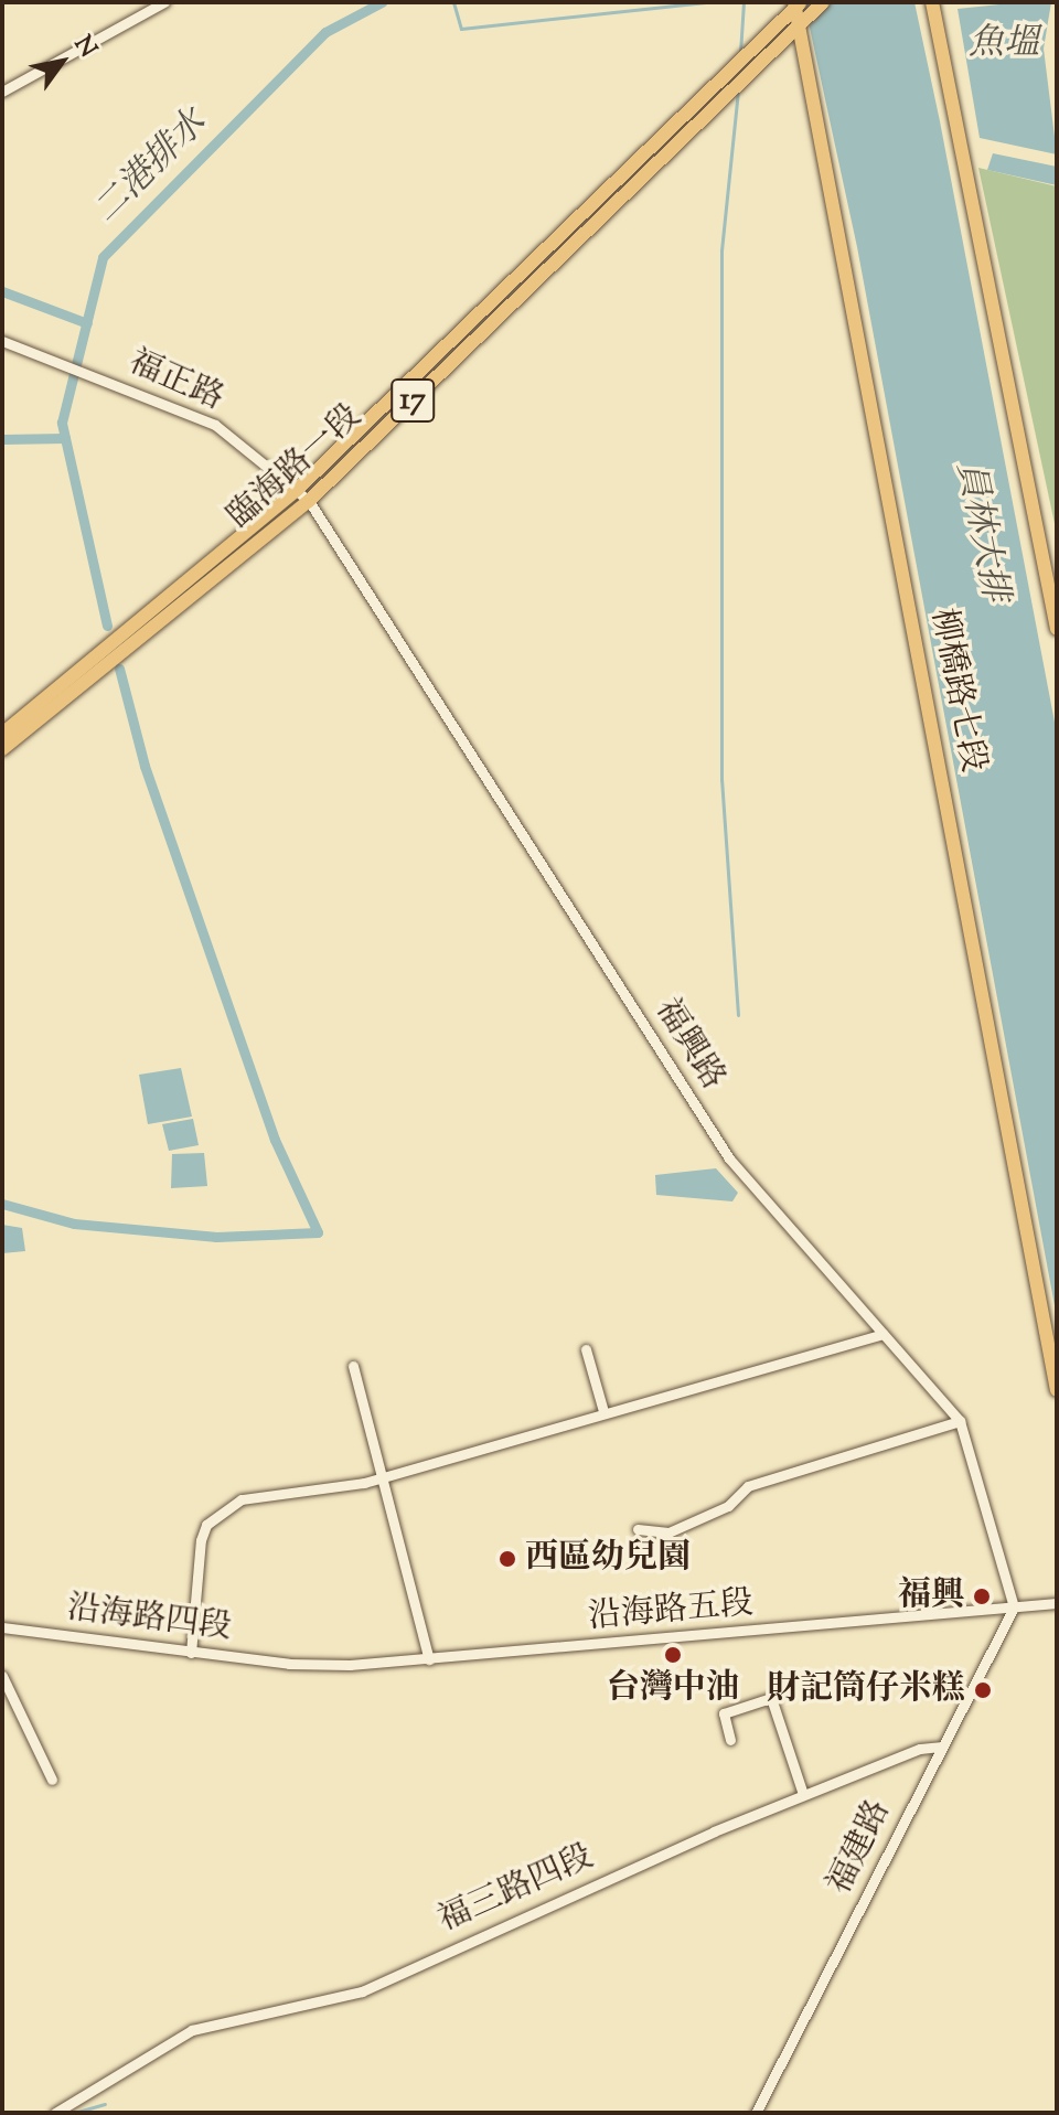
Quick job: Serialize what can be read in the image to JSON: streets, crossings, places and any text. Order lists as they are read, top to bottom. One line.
{"streets":{"main road":["17","臨海路一段","柳橋路七段"],"street":["福正路","福興路","沿海路五段","沿海路四段","福建路","福三路四段"]},"crossings":[["福正路","臨海路一段"],["福正路","福興路"],["17","臨海路一段"],["17","柳橋路七段"],["臨海路一段","柳橋路七段"],["臨海路一段","福興路"],["福興路","沿海路五段"],["福興路","福建路"],["沿海路五段","沿海路四段"],["沿海路五段","福建路"],["福建路","福三路四段"]],"water":["魚塭","二港排水","員林大排"],"places":["西區幼兒園","福興","台灣中油","財記筒仔米糕"],"north":"top right"}
